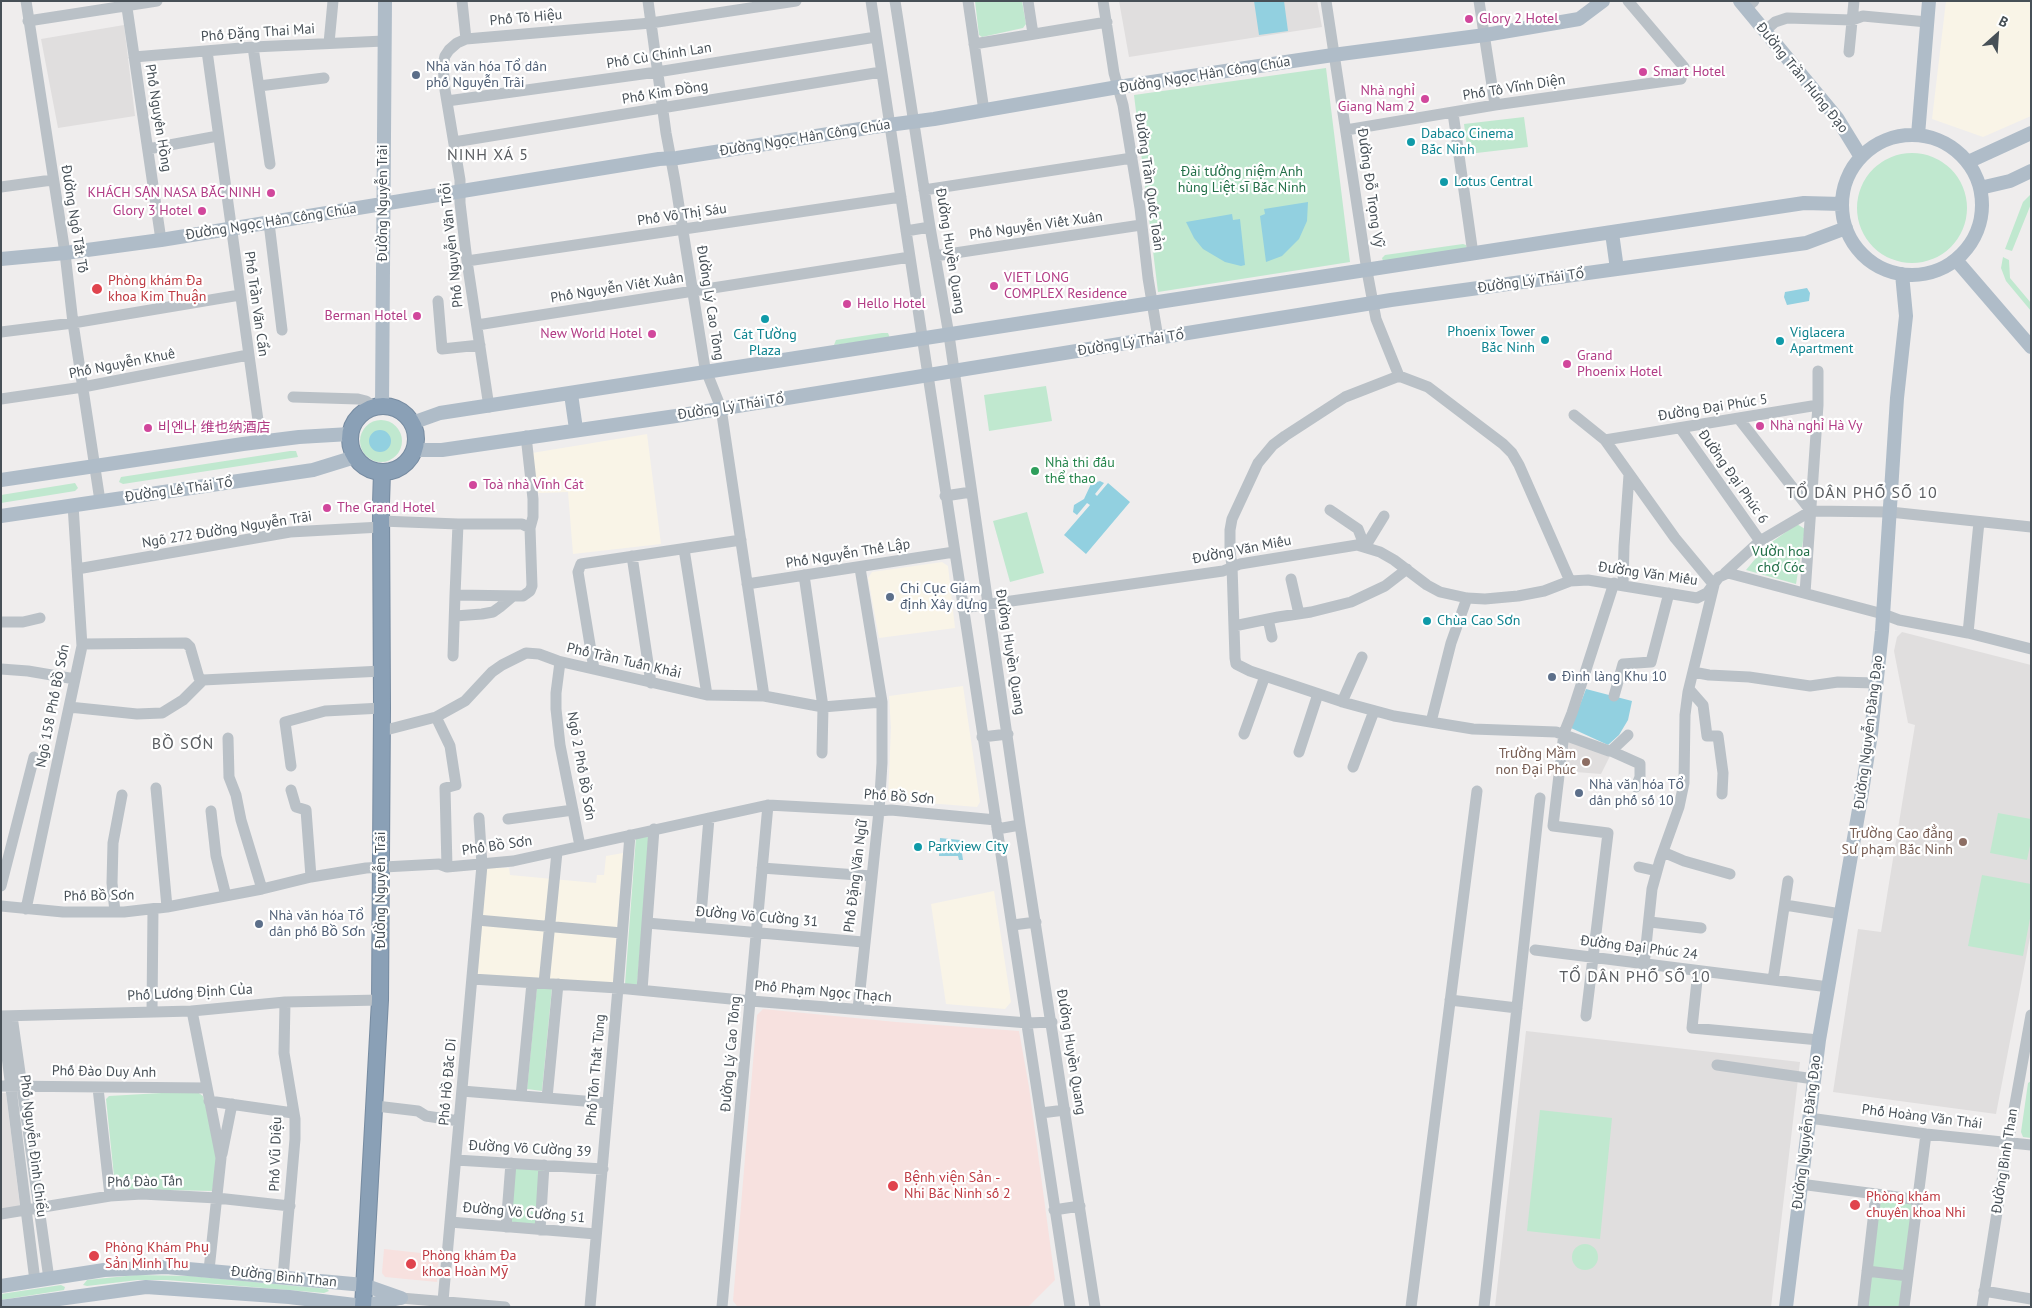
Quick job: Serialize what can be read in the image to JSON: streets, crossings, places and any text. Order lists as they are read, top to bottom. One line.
{"streets":{"highway":["Đường Nguyễn Trãi"],"main road":["Đường Ngọc Hân Công Chúa","Đường Trần Hưng Đạo","Đường Lý Thái Tổ","Đường Lê Thái Tổ","Đường Nguyễn Đăng Đạo","Đường Bình Than"],"street":["Phố Tô Hiệu","Phố Đặng Thai Mai","Phố Cù Chính Lan","Phố Tô Vĩnh Diện","Phố Kim Đồng","Phố Nguyên Hồng","Đường Trần Quốc Toản","Đường Đỗ Trọng Vỹ","Phố Võ Thị Sáu","Đường Ngô Tất Tố","Phố Nguyễn Viết Xuân","Phố Nguyễn Văn Trỗi","Đường Huyền Quang","Đường Lý Cao Tông","Phố Trần Văn Cẩn","Phố Nguyễn Khuê","Đường Đại Phúc 5","Đường Đại Phúc 6","Ngõ 272 Đường Nguyễn Trãi","Đường Văn Miếu","Phố Nguyễn Thế Lập","Phố Trần Tuấn Khải","Ngõ 158 Phố Bồ Sơn","Ngõ 2 Phố Bồ Sơn","Phố Bồ Sơn","Phố Đặng Văn Ngữ","Đường Võ Cường 31","Đường Đại Phúc 24","Phố Phạm Ngọc Thạch","Phố Lương Định Của","Phố Tôn Thất Tùng","Phố Đào Duy Anh","Phố Hồ Đắc Di","Phố Hoàng Văn Thái","Phố Nguyễn Đình Chiểu","Đường Võ Cường 39","Phố Vũ Diệu","Phố Đào Tấn","Đường Võ Cường 51"]},"crossings":[["Phố Tô Hiệu","Phố Nguyễn Văn Trỗi"],["Phố Tô Hiệu","Đường Lý Cao Tông"],["Phố Đặng Thai Mai","Phố Nguyên Hồng"],["Phố Đặng Thai Mai","Đường Nguyễn Trãi"],["Phố Đặng Thai Mai","Phố Trần Văn Cẩn"],["Phố Cù Chính Lan","Phố Nguyễn Văn Trỗi"],["Phố Cù Chính Lan","Đường Lý Cao Tông"],["Đường Ngọc Hân Công Chúa","Phố Nguyên Hồng"],["Đường Ngọc Hân Công Chúa","Đường Trần Quốc Toản"],["Đường Ngọc Hân Công Chúa","Đường Đỗ Trọng Vỹ"],["Đường Ngọc Hân Công Chúa","Đường Nguyễn Trãi"],["Đường Ngọc Hân Công Chúa","Đường Ngô Tất Tố"],["Đường Ngọc Hân Công Chúa","Phố Nguyễn Văn Trỗi"],["Đường Ngọc Hân Công Chúa","Đường Huyền Quang"],["Đường Ngọc Hân Công Chúa","Đường Lý Cao Tông"],["Đường Ngọc Hân Công Chúa","Phố Trần Văn Cẩn"],["Đường Trần Hưng Đạo","Đường Lý Thái Tổ"],["Đường Trần Hưng Đạo","Đường Nguyễn Đăng Đạo"],["Phố Tô Vĩnh Diện","Đường Đỗ Trọng Vỹ"],["Phố Kim Đồng","Phố Nguyễn Văn Trỗi"],["Phố Kim Đồng","Đường Lý Cao Tông"],["Đường Trần Quốc Toản","Phố Nguyễn Viết Xuân"],["Đường Trần Quốc Toản","Đường Lý Thái Tổ"],["Đường Đỗ Trọng Vỹ","Đường Lý Thái Tổ"],["Đường Nguyễn Trãi","Đường Lý Thái Tổ"],["Đường Nguyễn Trãi","Đường Lê Thái Tổ"],["Đường Nguyễn Trãi","Ngõ 272 Đường Nguyễn Trãi"],["Đường Nguyễn Trãi","Phố Trần Tuấn Khải"],["Đường Nguyễn Trãi","Phố Bồ Sơn"],["Đường Nguyễn Trãi","Phố Lương Định Của"],["Đường Nguyễn Trãi","Đường Bình Than"],["Phố Võ Thị Sáu","Phố Nguyễn Văn Trỗi"],["Phố Võ Thị Sáu","Đường Lý Cao Tông"],["Đường Ngô Tất Tố","Phố Nguyễn Khuê"],["Đường Ngô Tất Tố","Đường Lê Thái Tổ"],["Phố Nguyễn Viết Xuân","Phố Nguyễn Văn Trỗi"],["Phố Nguyễn Viết Xuân","Đường Huyền Quang"],["Phố Nguyễn Viết Xuân","Đường Lý Cao Tông"],["Đường Huyền Quang","Đường Lý Thái Tổ"],["Đường Huyền Quang","Đường Văn Miếu"],["Đường Huyền Quang","Phố Bồ Sơn"],["Đường Huyền Quang","Phố Phạm Ngọc Thạch"],["Đường Lý Thái Tổ","Đường Lý Cao Tông"],["Đường Lý Thái Tổ","Đường Lê Thái Tổ"],["Đường Lý Thái Tổ","Đường Nguyễn Đăng Đạo"],["Đường Lý Cao Tông","Phố Nguyễn Thế Lập"],["Đường Lý Cao Tông","Phố Trần Tuấn Khải"],["Đường Lý Cao Tông","Phố Bồ Sơn"],["Đường Lý Cao Tông","Đường Võ Cường 31"],["Đường Lý Cao Tông","Phố Phạm Ngọc Thạch"],["Phố Trần Văn Cẩn","Phố Nguyễn Khuê"],["Đường Đại Phúc 5","Đường Đại Phúc 6"],["Đường Đại Phúc 6","Đường Văn Miếu"],["Đường Lê Thái Tổ","Ngõ 158 Phố Bồ Sơn"],["Ngõ 272 Đường Nguyễn Trãi","Ngõ 158 Phố Bồ Sơn"],["Phố Nguyễn Thế Lập","Phố Đặng Văn Ngữ"],["Phố Trần Tuấn Khải","Ngõ 2 Phố Bồ Sơn"],["Phố Trần Tuấn Khải","Phố Đặng Văn Ngữ"],["Ngõ 158 Phố Bồ Sơn","Phố Bồ Sơn"],["Đường Nguyễn Đăng Đạo","Đường Đại Phúc 24"],["Đường Nguyễn Đăng Đạo","Phố Hoàng Văn Thái"],["Ngõ 2 Phố Bồ Sơn","Phố Bồ Sơn"],["Phố Bồ Sơn","Phố Đặng Văn Ngữ"],["Phố Bồ Sơn","Phố Tôn Thất Tùng"],["Phố Bồ Sơn","Phố Hồ Đắc Di"],["Phố Đặng Văn Ngữ","Đường Võ Cường 31"],["Phố Đặng Văn Ngữ","Phố Phạm Ngọc Thạch"],["Phố Phạm Ngọc Thạch","Phố Tôn Thất Tùng"],["Phố Phạm Ngọc Thạch","Phố Hồ Đắc Di"],["Phố Lương Định Của","Phố Nguyễn Đình Chiểu"],["Phố Lương Định Của","Phố Vũ Diệu"],["Phố Tôn Thất Tùng","Đường Võ Cường 39"],["Phố Tôn Thất Tùng","Đường Võ Cường 51"],["Phố Đào Duy Anh","Phố Nguyễn Đình Chiểu"],["Phố Hồ Đắc Di","Đường Võ Cường 39"],["Phố Hồ Đắc Di","Đường Bình Than"],["Phố Hồ Đắc Di","Đường Võ Cường 51"],["Phố Hoàng Văn Thái","Đường Bình Than"],["Phố Nguyễn Đình Chiểu","Đường Bình Than"],["Phố Nguyễn Đình Chiểu","Phố Đào Tấn"],["Phố Vũ Diệu","Đường Bình Than"],["Phố Vũ Diệu","Phố Đào Tấn"]],"districts":["NINH XÁ 5","TỔ DÂN PHỐ SỐ 10","BỒ SƠN","TỔ DÂN PHỐ SỐ 10"],"parks":["Đài tưởng niệm Anh hùng Liệt sĩ Bắc Ninh","Vườn hoa chợ Cóc"],"places":["Glory 2 Hotel","Smart Hotel","Nhà văn hóa Tổ dân phố Nguyễn Trãi","Nhà nghỉ Giang Nam 2","Dabaco Cinema Bắc Ninh","Lotus Central","KHÁCH SẠN NASA BẮC NINH","Glory 3 Hotel","VIET LONG COMPLEX Residence","Phòng khám Đa khoa Kim Thuận","Hello Hotel","Berman Hotel","Cát Tường Plaza","New World Hotel","Phoenix Tower Bắc Ninh","Viglacera Apartment","Grand Phoenix Hotel","Nhà nghỉ Hà Vy","비엔나 维也纳酒店","Nhà thi đấu thể thao","Toà nhà Vĩnh Cát","The Grand Hotel","Chi Cục Giám định Xây dựng","Chùa Cao Sơn","Đình làng Khu 10","Trường Mầm non Đại Phúc","Nhà văn hóa Tổ dân phố số 10","Trường Cao đẳng Sư phạm Bắc Ninh","Parkview City","Nhà văn hóa Tổ dân phố Bồ Sơn","Bệnh viện Sản - Nhi Bắc Ninh số 2","Phòng khám chuyên khoa Nhi","Phòng Khám Phụ Sản Minh Thu","Phòng khám Đa khoa Hoàn Mỹ"],"north":"top right"}
